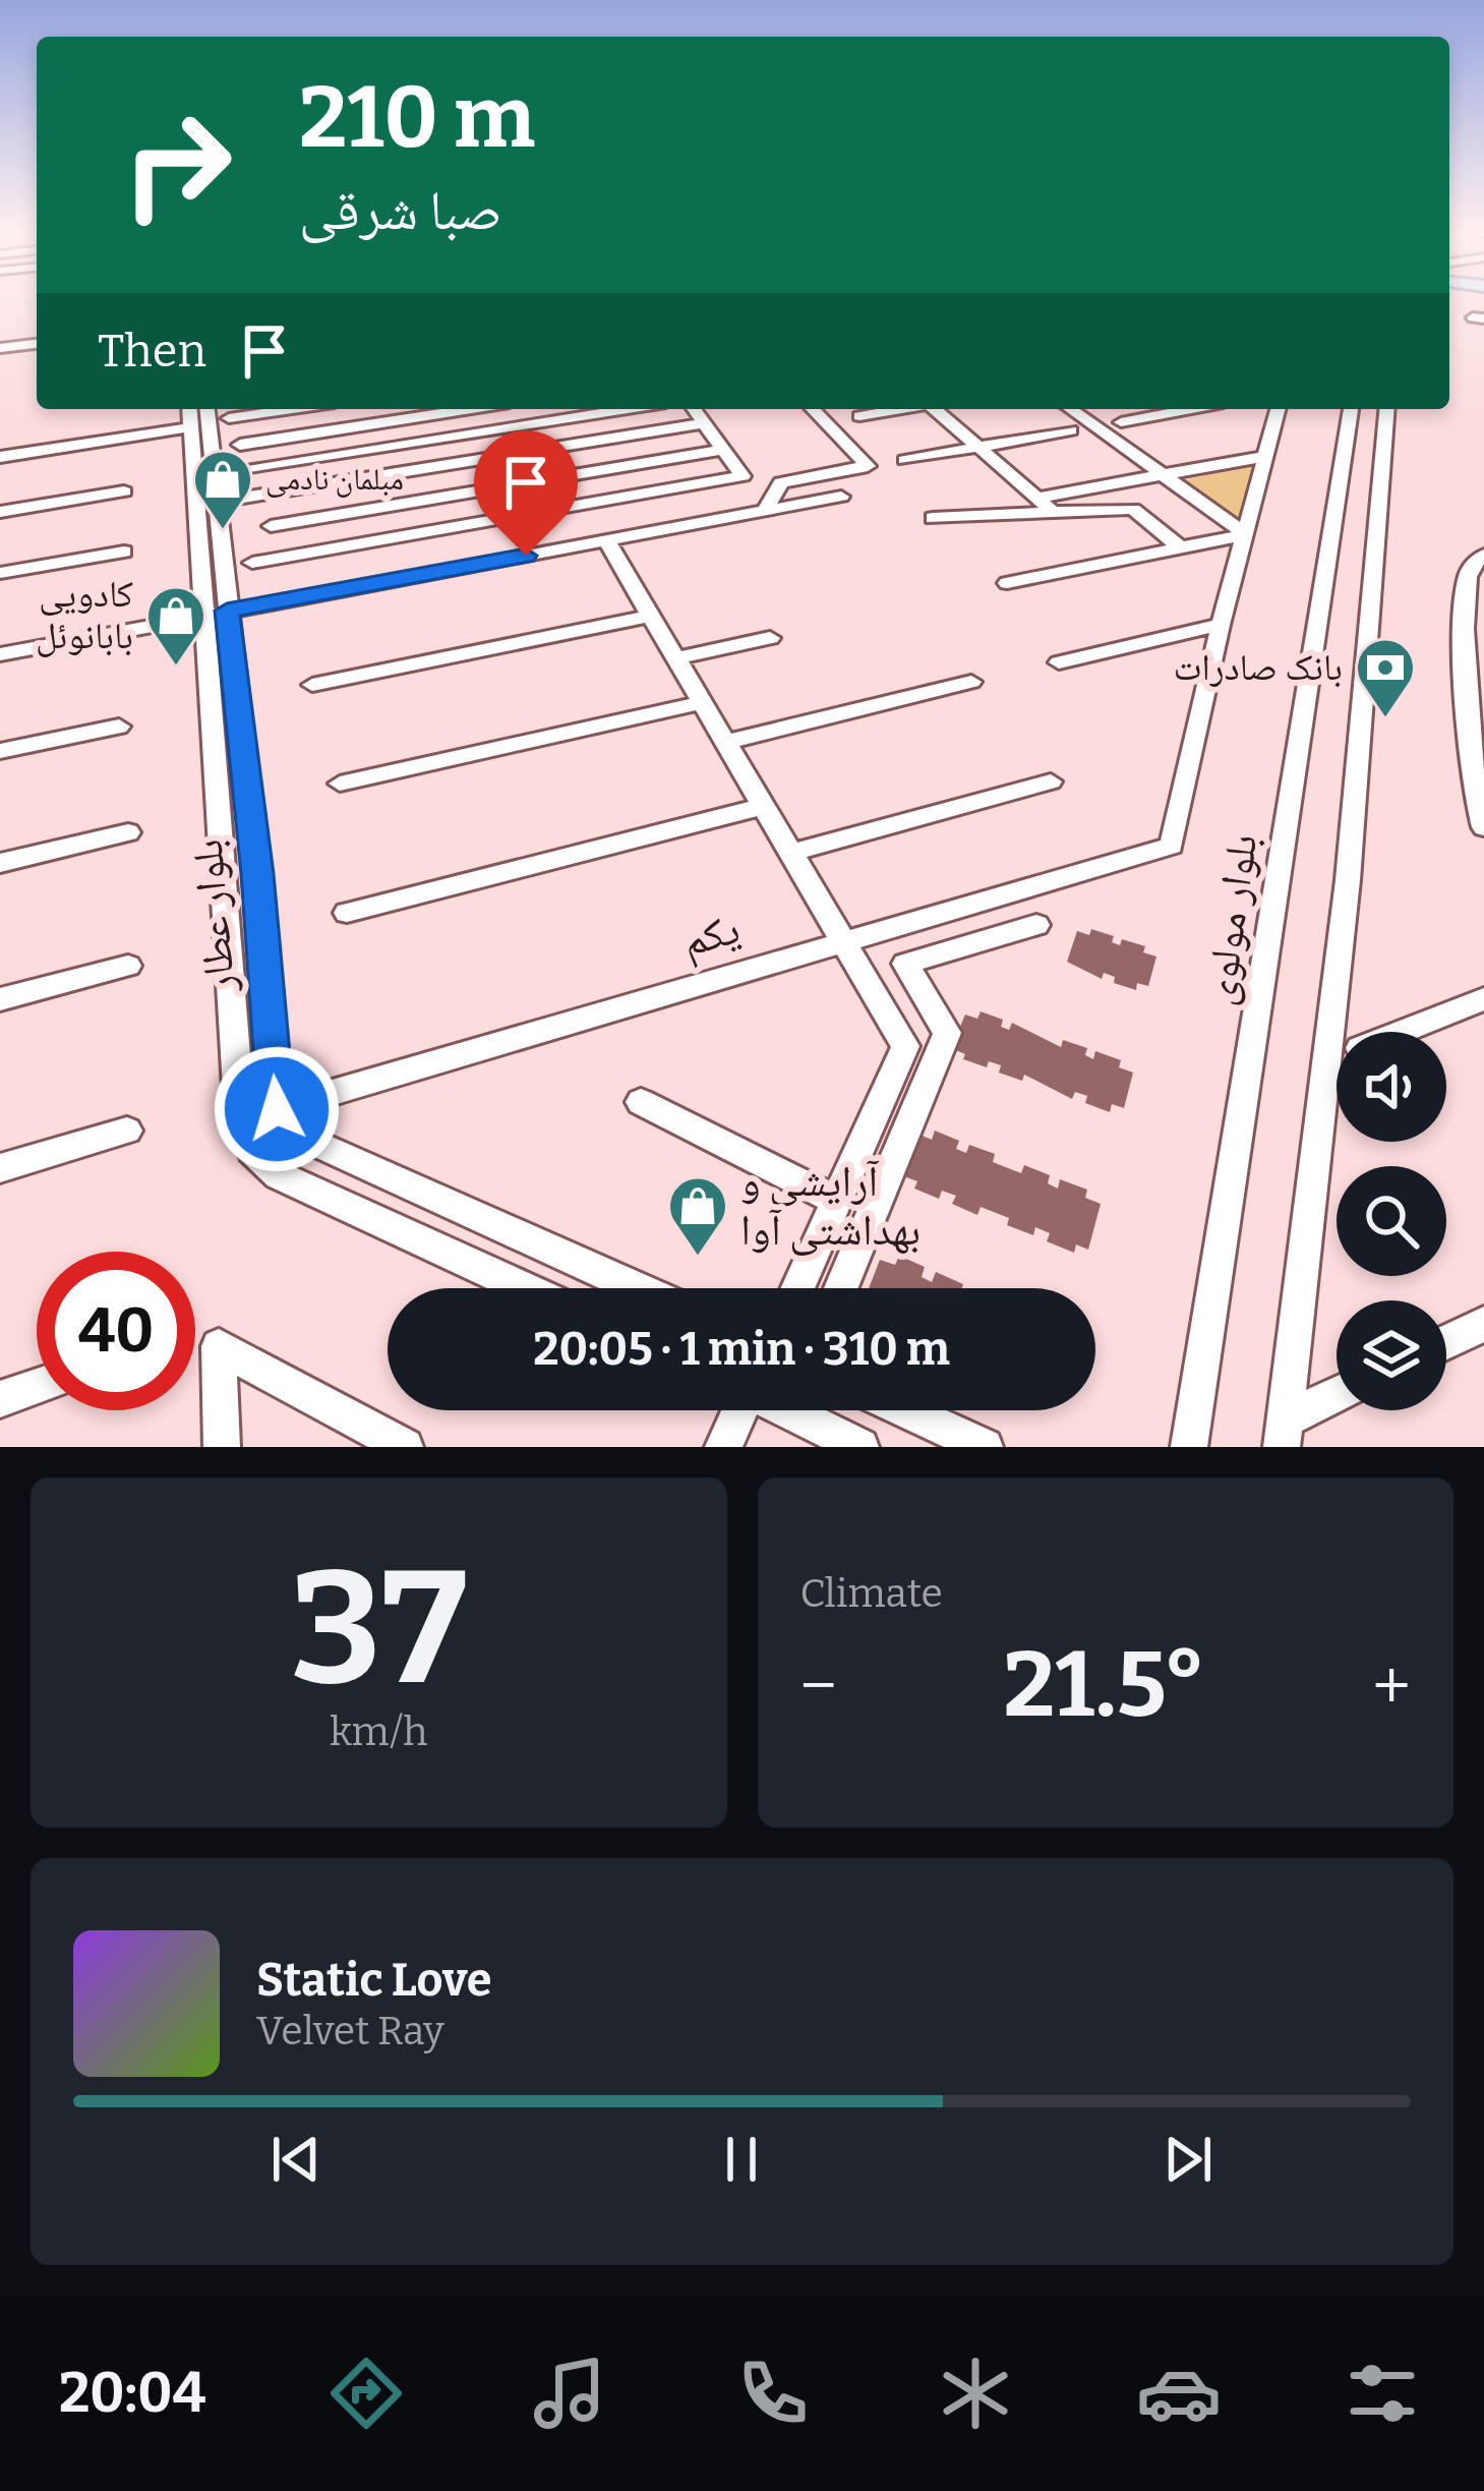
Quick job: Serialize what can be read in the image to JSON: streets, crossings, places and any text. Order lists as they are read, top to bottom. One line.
{"streets":{"street":["بلوار عطار","بلوار مولوی","یکم"]},"crossings":[["بلوار عطار","یکم"]],"places":{"shop":["مبلمان نادمی","کادویی بابانوئل","آرایشی و بهداشتی آوا"],"bank":["بانک صادرات"]},"page":{"turn":["210 m","صبا شرقی"],"then":"Then","limit":"40","trip":"20:05 · 1 min · 310 m","tile":[["37","km/h"],"Climate"],"heat":["−","21.5°","+"],"song":["Static Love","Velvet Ray"],"tabs":"20:04"}}
